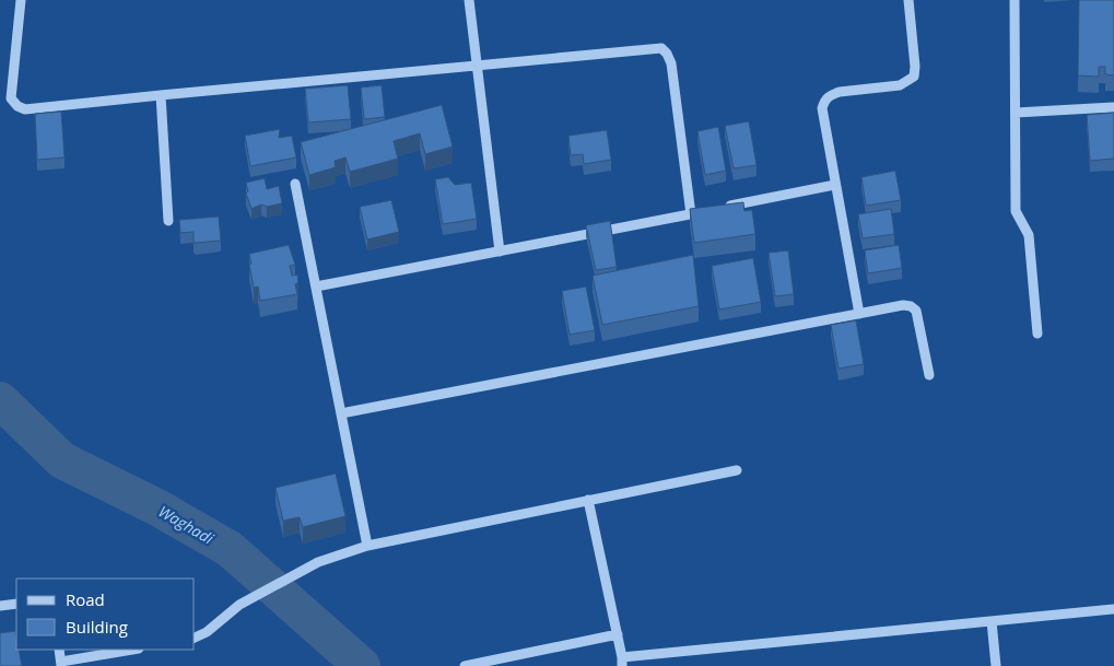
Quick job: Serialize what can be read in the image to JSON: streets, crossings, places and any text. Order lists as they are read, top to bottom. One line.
{"water":["Waghadi"],"legend":["Road","Building"]}
